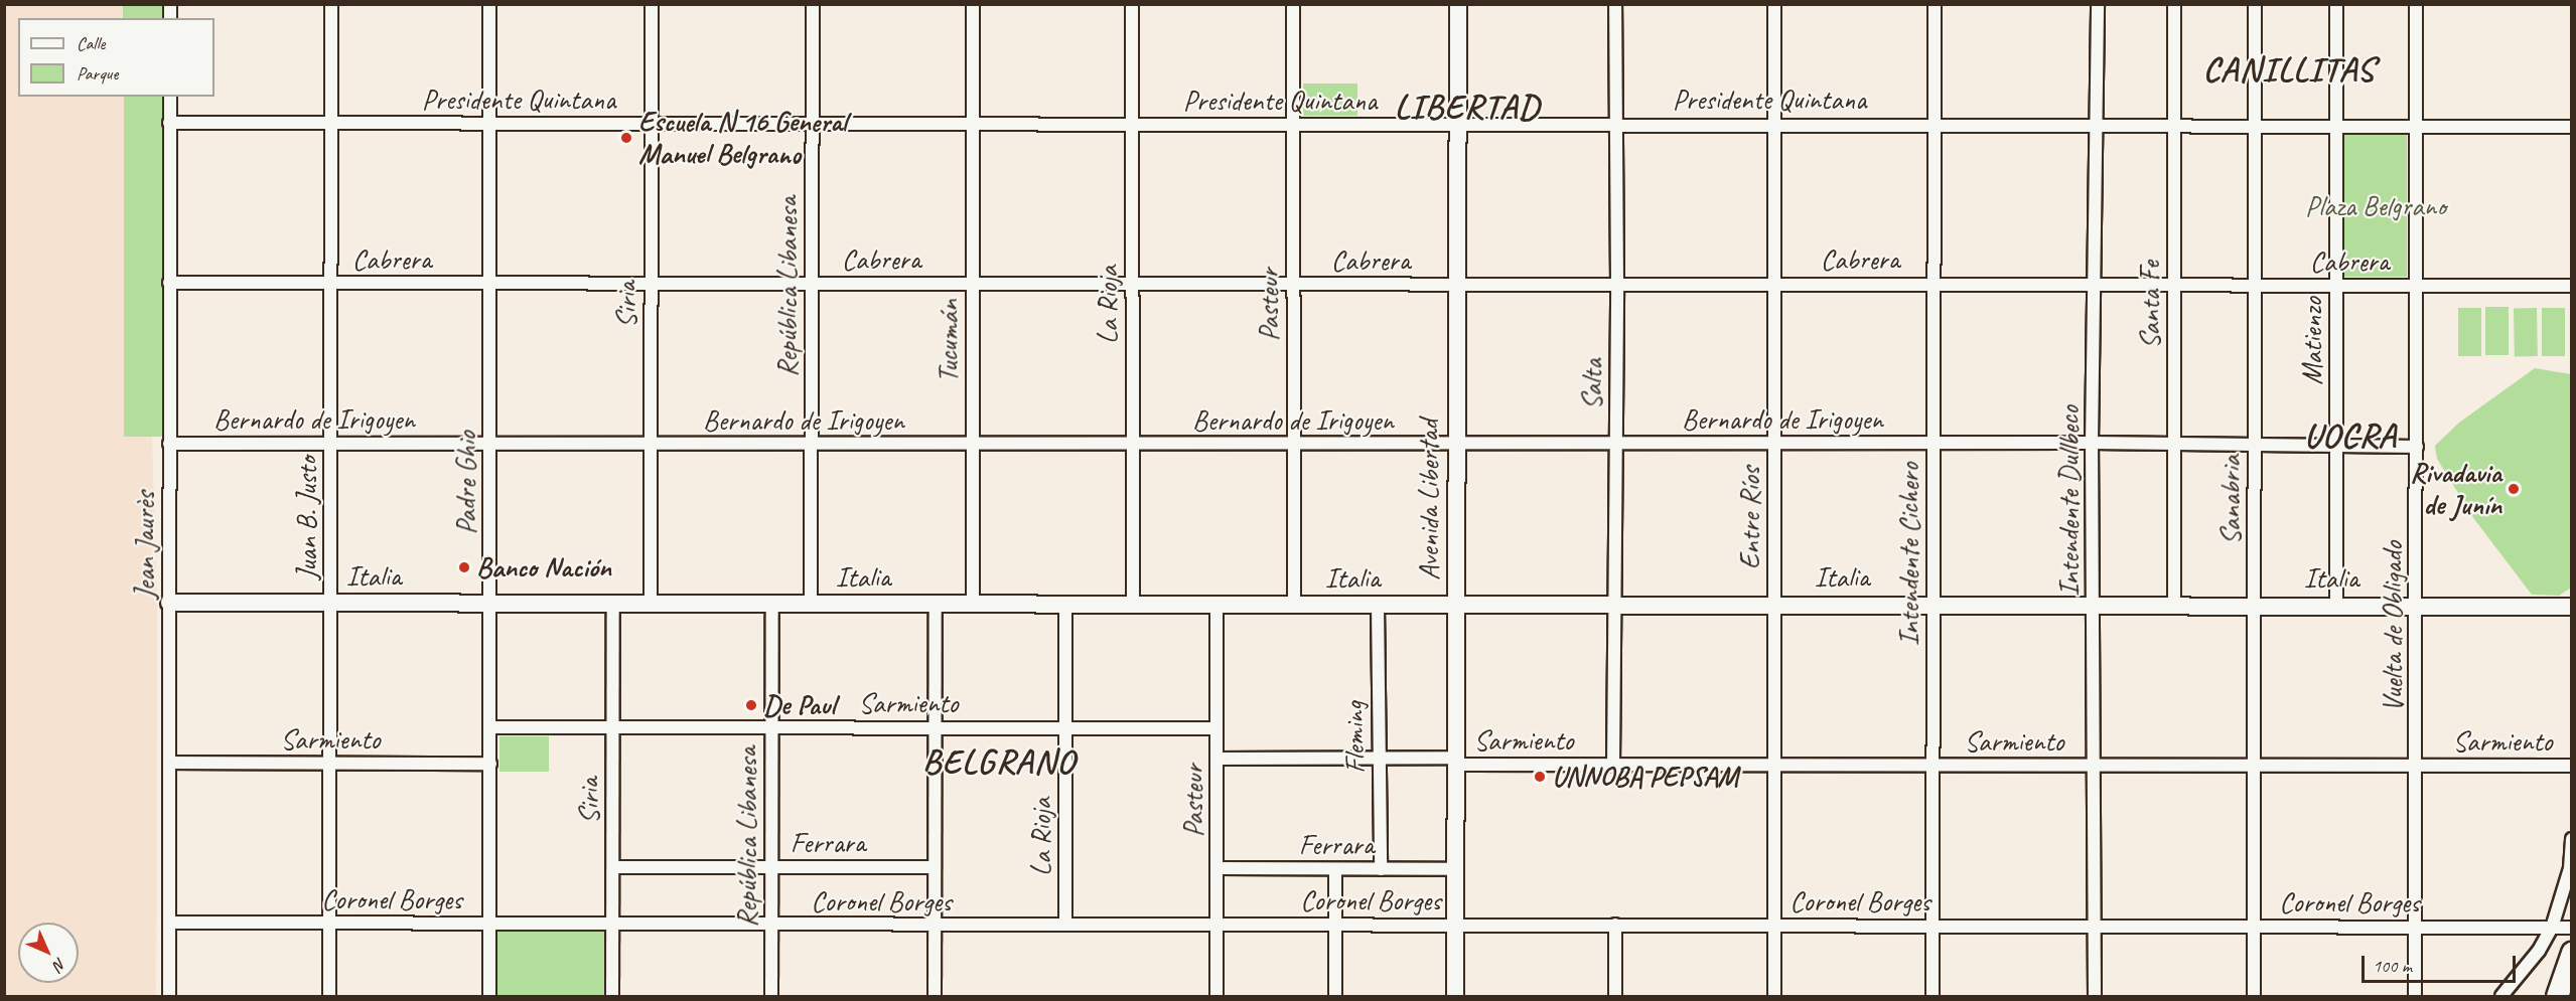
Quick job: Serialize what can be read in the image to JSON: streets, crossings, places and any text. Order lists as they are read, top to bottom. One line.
{"streets":{"street":["Presidente Quintana","Cabrera","República Libanesa","Siria","La Rioja","Pasteur","Santa Fe","Tucumán","Matienzo","Salta","Bernardo de Irigoyen","Padre Ghio","Avenida Libertad","Sanabria","Intendente Dullbeco","Juan B. Justo","Entre Ríos","Jean Jaurès","Intendente Cichero","Italia","Vuelta de Obligado","Sarmiento","Fleming","Ferrara","Coronel Borges"]},"crossings":[["Presidente Quintana","República Libanesa"],["Presidente Quintana","Siria"],["Presidente Quintana","La Rioja"],["Presidente Quintana","Pasteur"],["Presidente Quintana","Santa Fe"],["Presidente Quintana","Tucumán"],["Presidente Quintana","Matienzo"],["Presidente Quintana","Salta"],["Presidente Quintana","Padre Ghio"],["Presidente Quintana","Avenida Libertad"],["Presidente Quintana","Sanabria"],["Presidente Quintana","Intendente Dullbeco"],["Presidente Quintana","Juan B. Justo"],["Presidente Quintana","Entre Ríos"],["Presidente Quintana","Jean Jaurès"],["Presidente Quintana","Intendente Cichero"],["Presidente Quintana","Vuelta de Obligado"],["Cabrera","República Libanesa"],["Cabrera","Siria"],["Cabrera","La Rioja"],["Cabrera","Pasteur"],["Cabrera","Santa Fe"],["Cabrera","Tucumán"],["Cabrera","Matienzo"],["Cabrera","Salta"],["Cabrera","Padre Ghio"],["Cabrera","Avenida Libertad"],["Cabrera","Sanabria"],["Cabrera","Intendente Dullbeco"],["Cabrera","Juan B. Justo"],["Cabrera","Entre Ríos"],["Cabrera","Jean Jaurès"],["Cabrera","Intendente Cichero"],["Cabrera","Vuelta de Obligado"],["República Libanesa","Bernardo de Irigoyen"],["República Libanesa","Italia"],["República Libanesa","Sarmiento"],["República Libanesa","Ferrara"],["República Libanesa","Coronel Borges"],["Siria","Bernardo de Irigoyen"],["Siria","Italia"],["Siria","Sarmiento"],["Siria","Ferrara"],["Siria","Coronel Borges"],["La Rioja","Bernardo de Irigoyen"],["La Rioja","Italia"],["La Rioja","Sarmiento"],["La Rioja","Coronel Borges"],["Pasteur","Bernardo de Irigoyen"],["Pasteur","Italia"],["Pasteur","Sarmiento"],["Pasteur","Ferrara"],["Pasteur","Coronel Borges"],["Santa Fe","Bernardo de Irigoyen"],["Santa Fe","Italia"],["Tucumán","Bernardo de Irigoyen"],["Tucumán","Italia"],["Matienzo","Bernardo de Irigoyen"],["Matienzo","Italia"],["Salta","Bernardo de Irigoyen"],["Salta","Italia"],["Salta","Sarmiento"],["Bernardo de Irigoyen","Padre Ghio"],["Bernardo de Irigoyen","Avenida Libertad"],["Bernardo de Irigoyen","Sanabria"],["Bernardo de Irigoyen","Intendente Dullbeco"],["Bernardo de Irigoyen","Juan B. Justo"],["Bernardo de Irigoyen","Entre Ríos"],["Bernardo de Irigoyen","Jean Jaurès"],["Bernardo de Irigoyen","Intendente Cichero"],["Bernardo de Irigoyen","Vuelta de Obligado"],["Padre Ghio","Italia"],["Padre Ghio","Sarmiento"],["Padre Ghio","Coronel Borges"],["Avenida Libertad","Italia"],["Avenida Libertad","Sarmiento"],["Avenida Libertad","Ferrara"],["Avenida Libertad","Coronel Borges"],["Sanabria","Italia"],["Sanabria","Sarmiento"],["Sanabria","Coronel Borges"],["Intendente Dullbeco","Italia"],["Intendente Dullbeco","Sarmiento"],["Intendente Dullbeco","Coronel Borges"],["Juan B. Justo","Italia"],["Juan B. Justo","Sarmiento"],["Juan B. Justo","Coronel Borges"],["Entre Ríos","Italia"],["Entre Ríos","Sarmiento"],["Entre Ríos","Coronel Borges"],["Jean Jaurès","Italia"],["Jean Jaurès","Sarmiento"],["Jean Jaurès","Coronel Borges"],["Intendente Cichero","Italia"],["Intendente Cichero","Sarmiento"],["Intendente Cichero","Coronel Borges"],["Italia","Vuelta de Obligado"],["Italia","Fleming"],["Vuelta de Obligado","Sarmiento"],["Vuelta de Obligado","Coronel Borges"],["Sarmiento","Fleming"],["Fleming","Ferrara"]],"districts":["CANILLITAS","LIBERTAD","UOCRA","BELGRANO"],"parks":["Plaza Belgrano"],"places":["Escuela N 16 General Manuel Belgrano","Rivadavia de Junín","Banco Nación","De Paul","UNNOBA PEPSAM"],"legend":["Calle","Parque"],"scale_bar":"100 m","north":"bottom right"}
